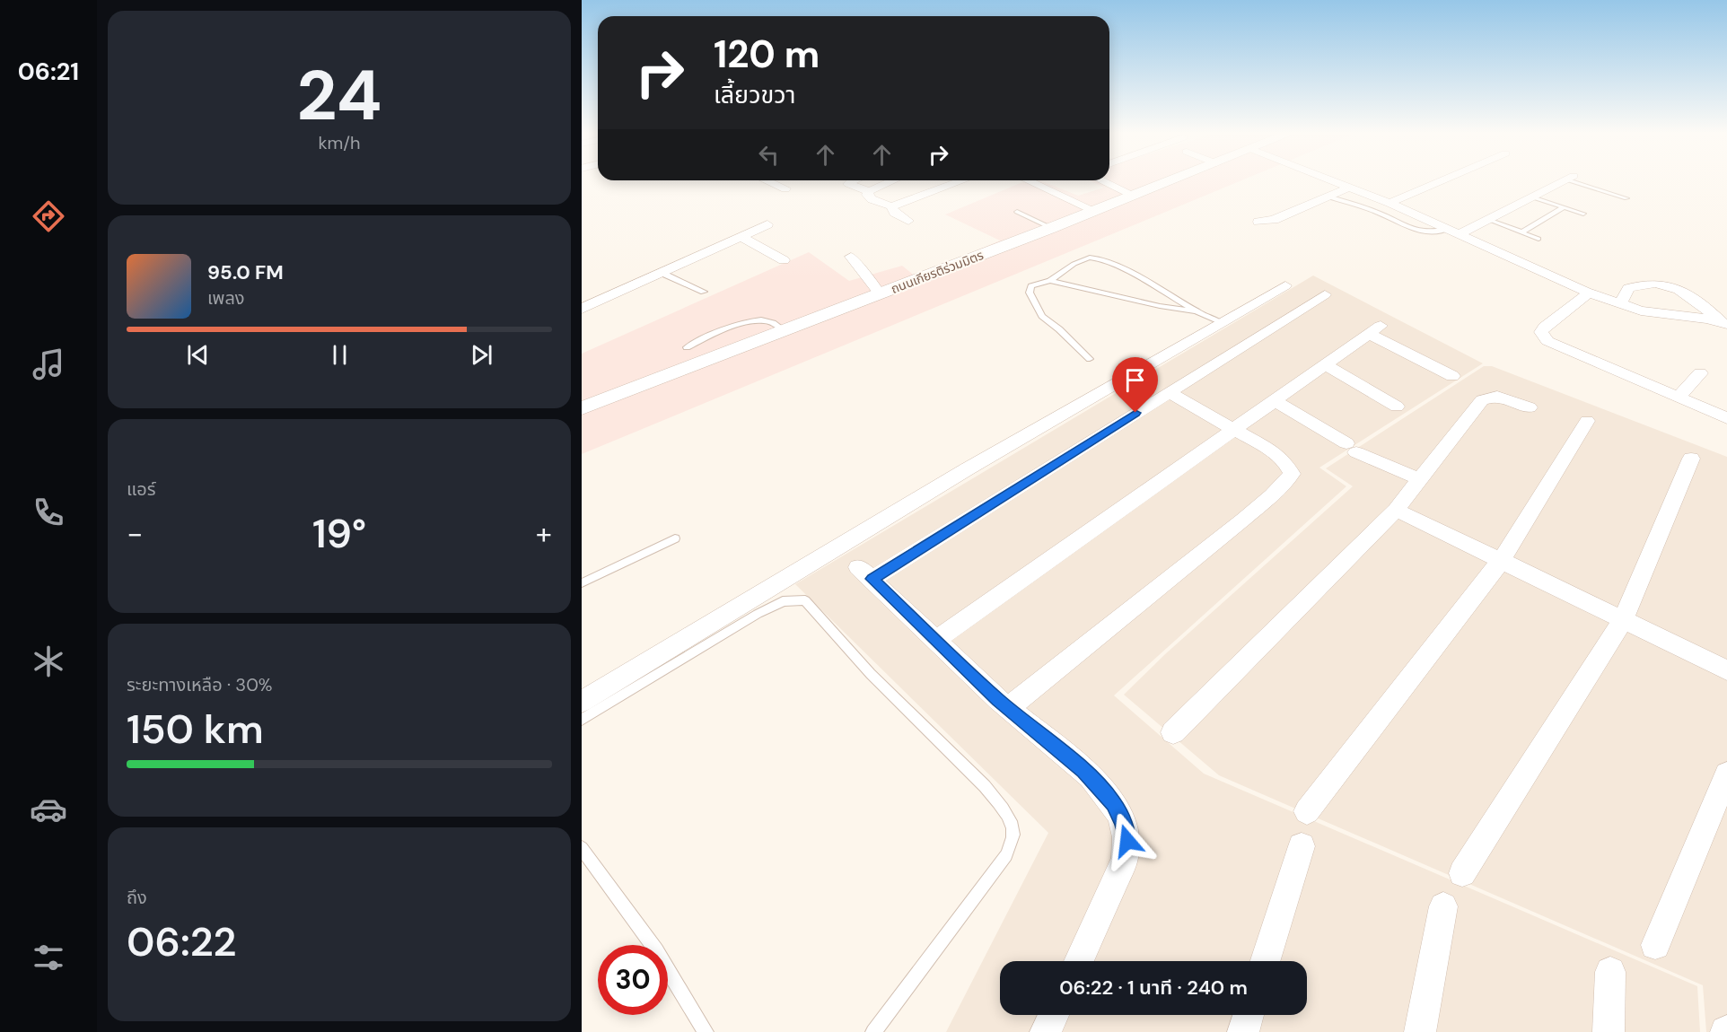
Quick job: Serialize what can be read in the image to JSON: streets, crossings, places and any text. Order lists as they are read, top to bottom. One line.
{"streets":{"street":["ถนนเกียรติร่วมมิตร"]},"page":{"tabs":"06:21","tile":[["24","km/h"],"แอร์",["ระยะทางเหลือ · 30%","150 km"],["ถึง","06:22"]],"turn":["120 m","เลี้ยวขวา"],"song":["95.0 FM","เพลง"],"heat":["−","19°","+"],"limit":"30","trip":"06:22 · 1 นาที · 240 m"}}
